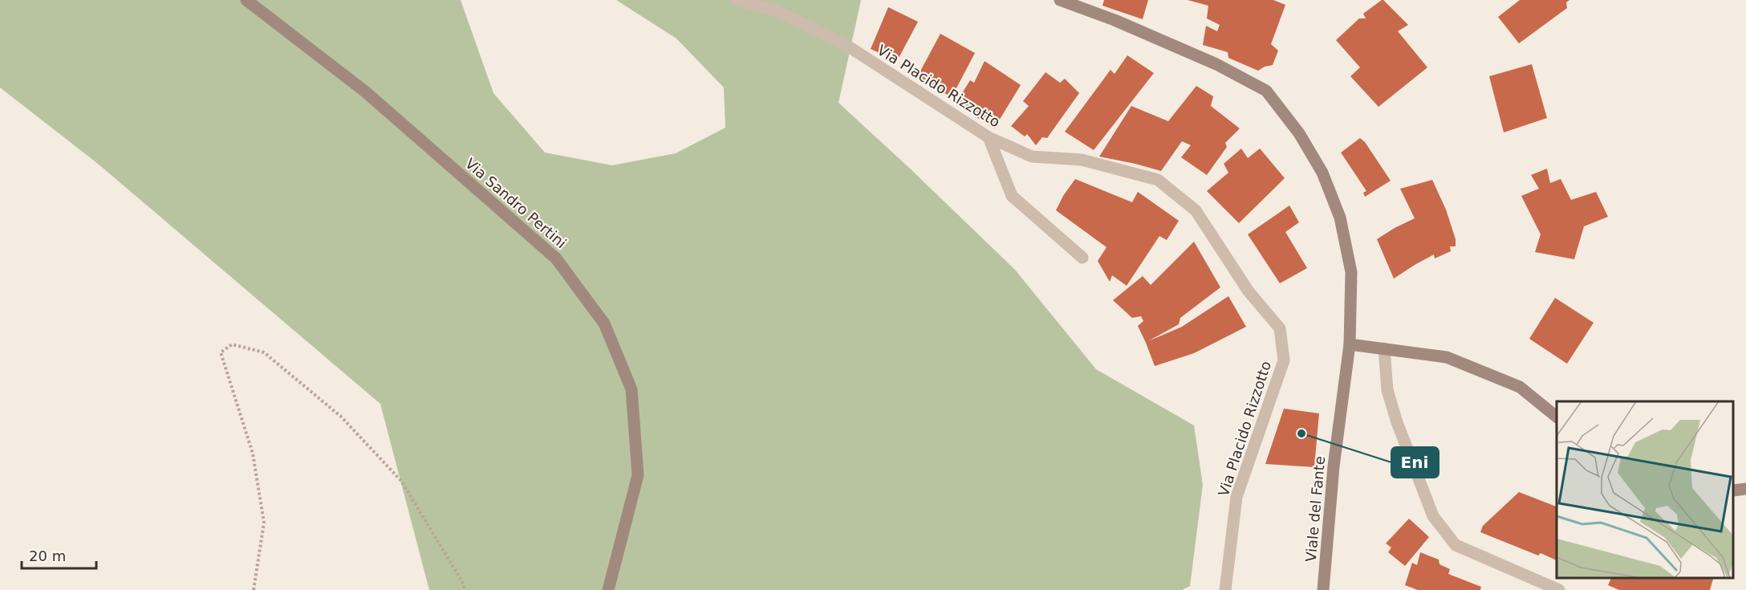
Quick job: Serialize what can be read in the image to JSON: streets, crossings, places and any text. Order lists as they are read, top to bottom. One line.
{"streets":{"street":["Via Placido Rizzotto","Via Sandro Pertini","Viale del Fante"]},"places":["Eni"],"scale_bar":"20 m"}
